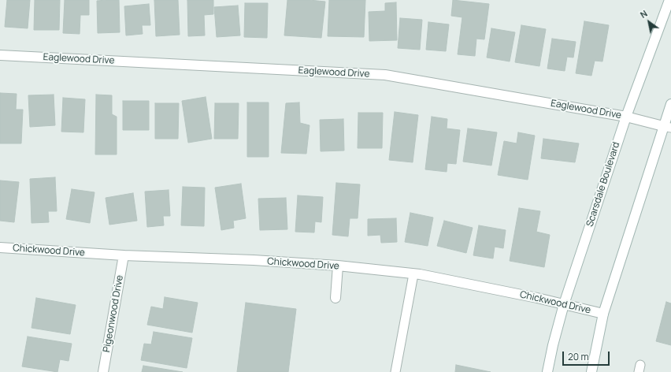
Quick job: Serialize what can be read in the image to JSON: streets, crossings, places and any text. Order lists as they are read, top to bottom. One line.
{"streets":{"street":["Eaglewood Drive","Scarsdale Boulevard","Chickwood Drive","Pigeonwood Drive"]},"crossings":[["Eaglewood Drive","Scarsdale Boulevard"],["Scarsdale Boulevard","Chickwood Drive"],["Chickwood Drive","Pigeonwood Drive"]],"scale_bar":"20 m","north":"top left"}
